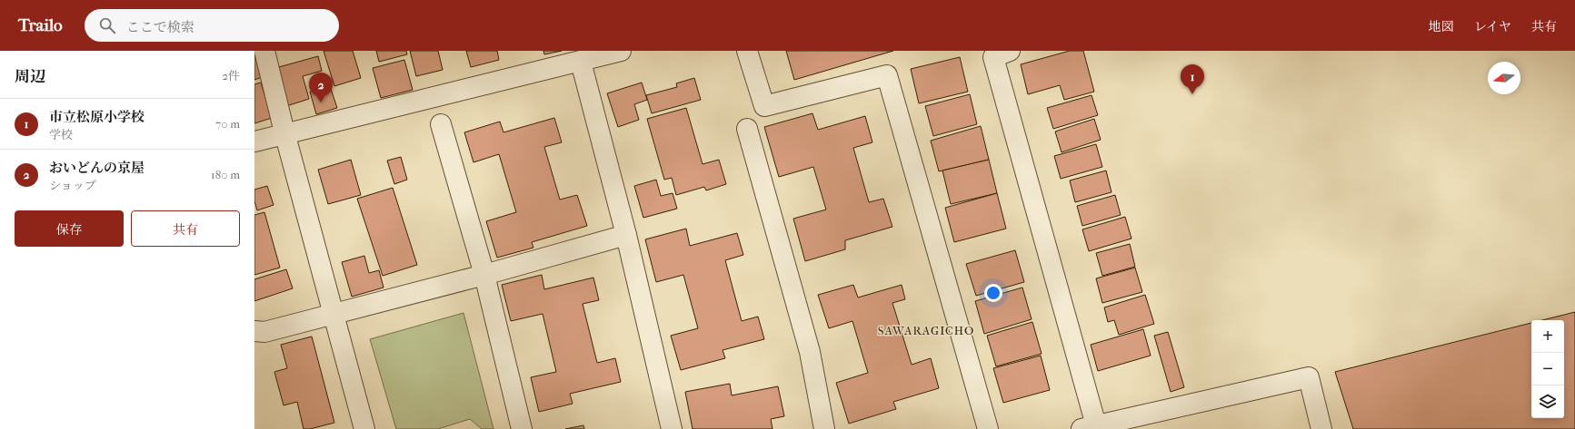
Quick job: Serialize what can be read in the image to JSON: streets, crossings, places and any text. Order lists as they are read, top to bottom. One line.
{"districts":["SAWARAGICHO"],"north":"left","page":{"header":"Trailo","search":"ここで検索","nav":["地図","レイヤ","共有"],"heading":["周辺","2件"],"pins":["1","2"],"list":[{"mark":"1","name":"市立松原小学校","note":"学校","value":"70 m"},{"mark":"2","name":"おいどんの京屋","note":"ショップ","value":"180 m"}],"buttons":["保存","共有"],"map_buttons":["+","−"]}}
